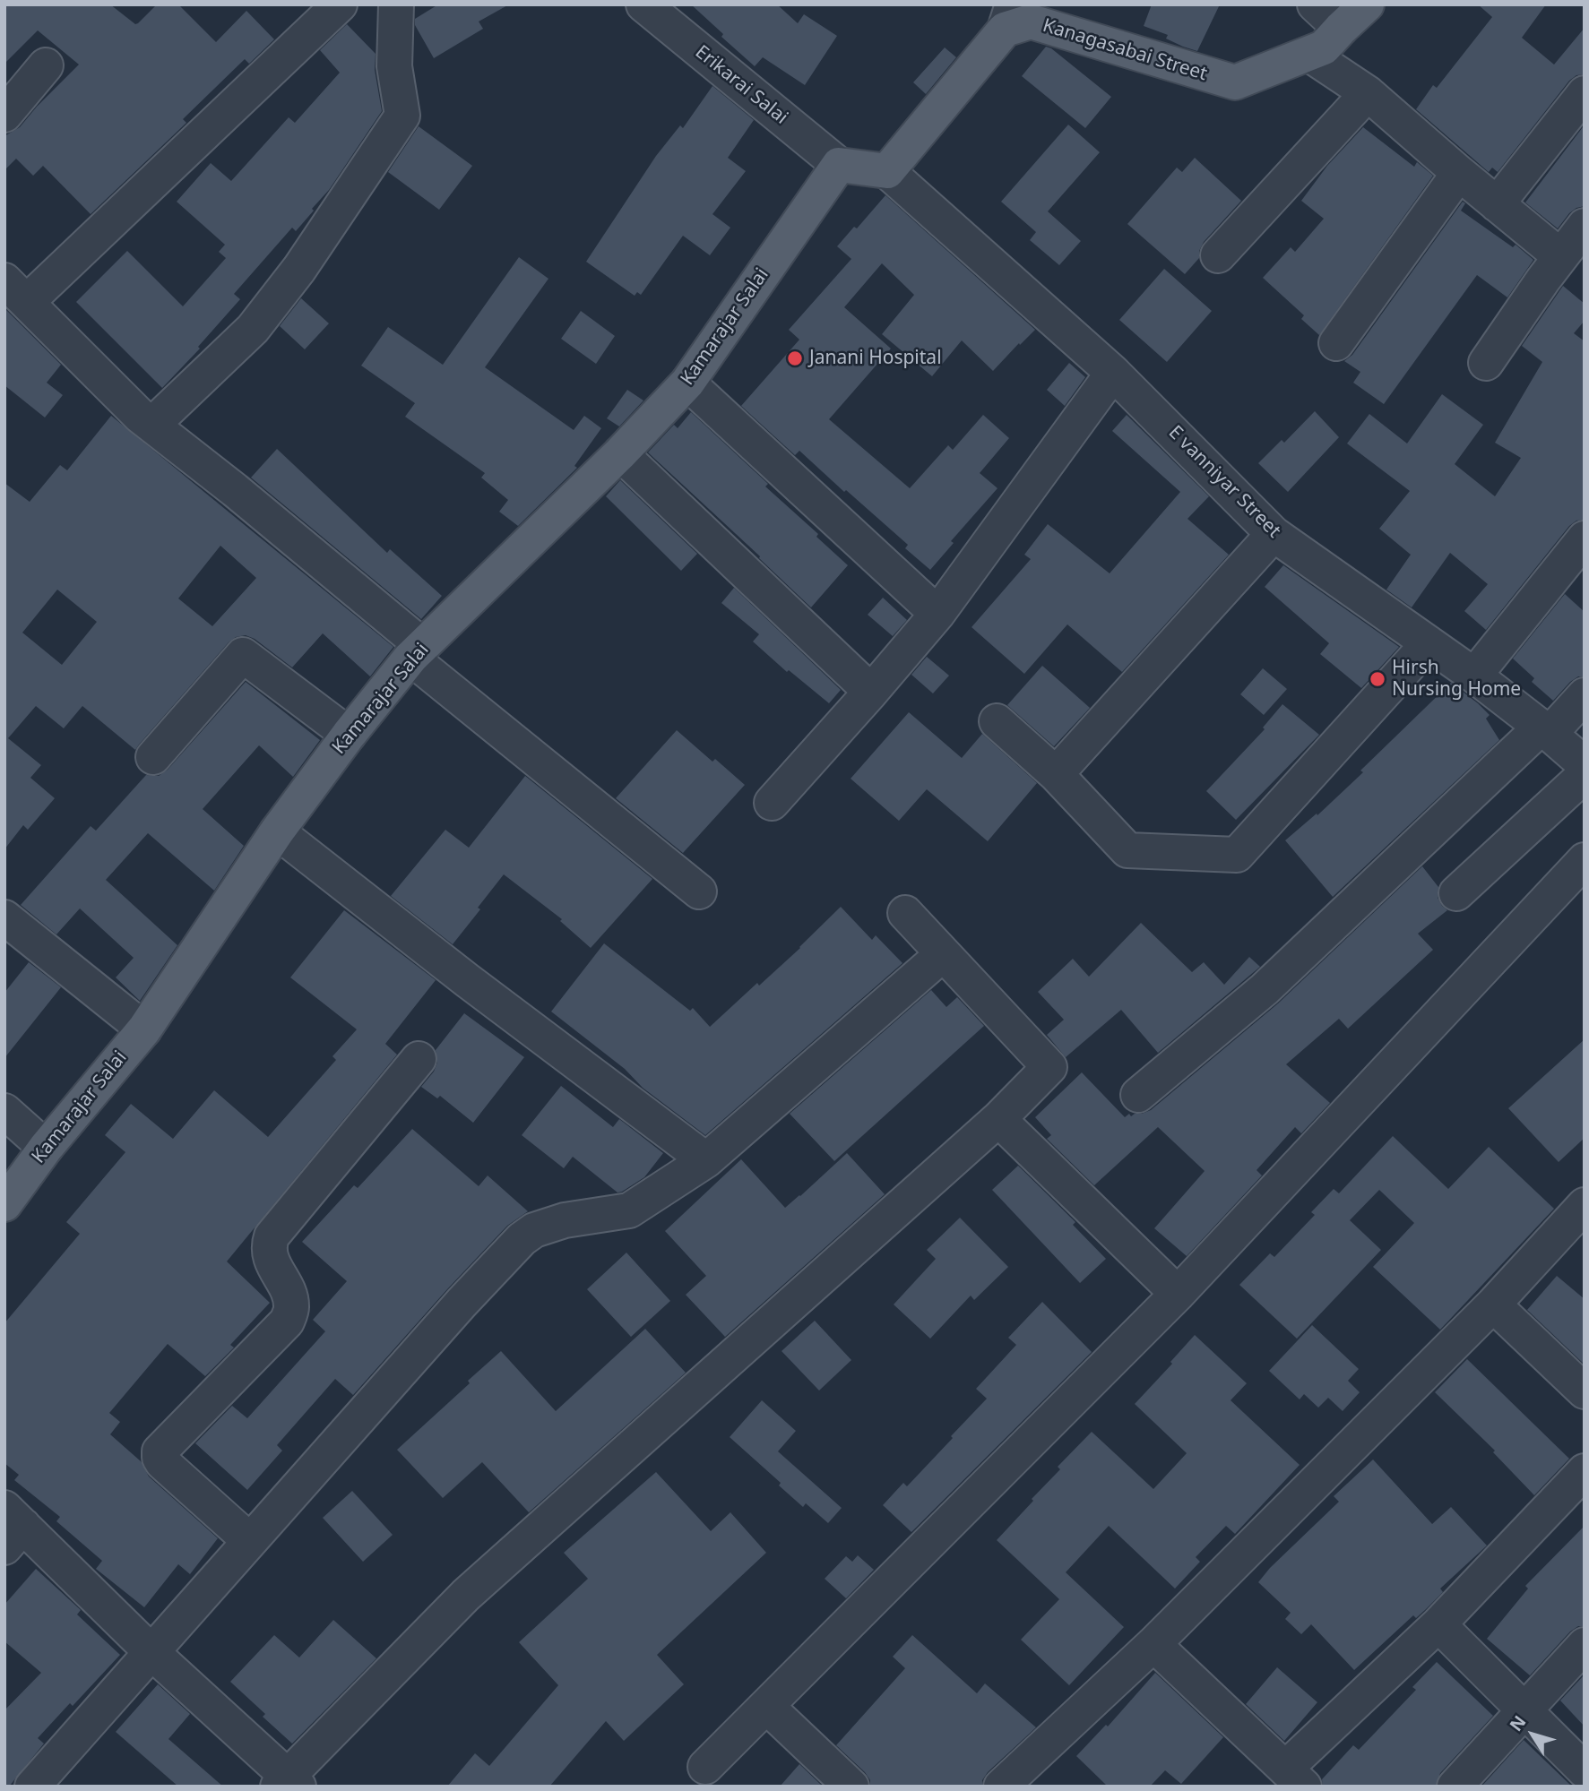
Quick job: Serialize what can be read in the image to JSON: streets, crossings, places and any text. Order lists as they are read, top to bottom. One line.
{"streets":{"main road":["Kanagasabai Street","Kamarajar Salai"],"street":["Erikarai Salai","E vanniyar Street"]},"crossings":[["Kanagasabai Street","E vanniyar Street"],["Erikarai Salai","Kamarajar Salai"]],"places":["Janani Hospital","Hirsh Nursing Home"],"north":"top left"}
